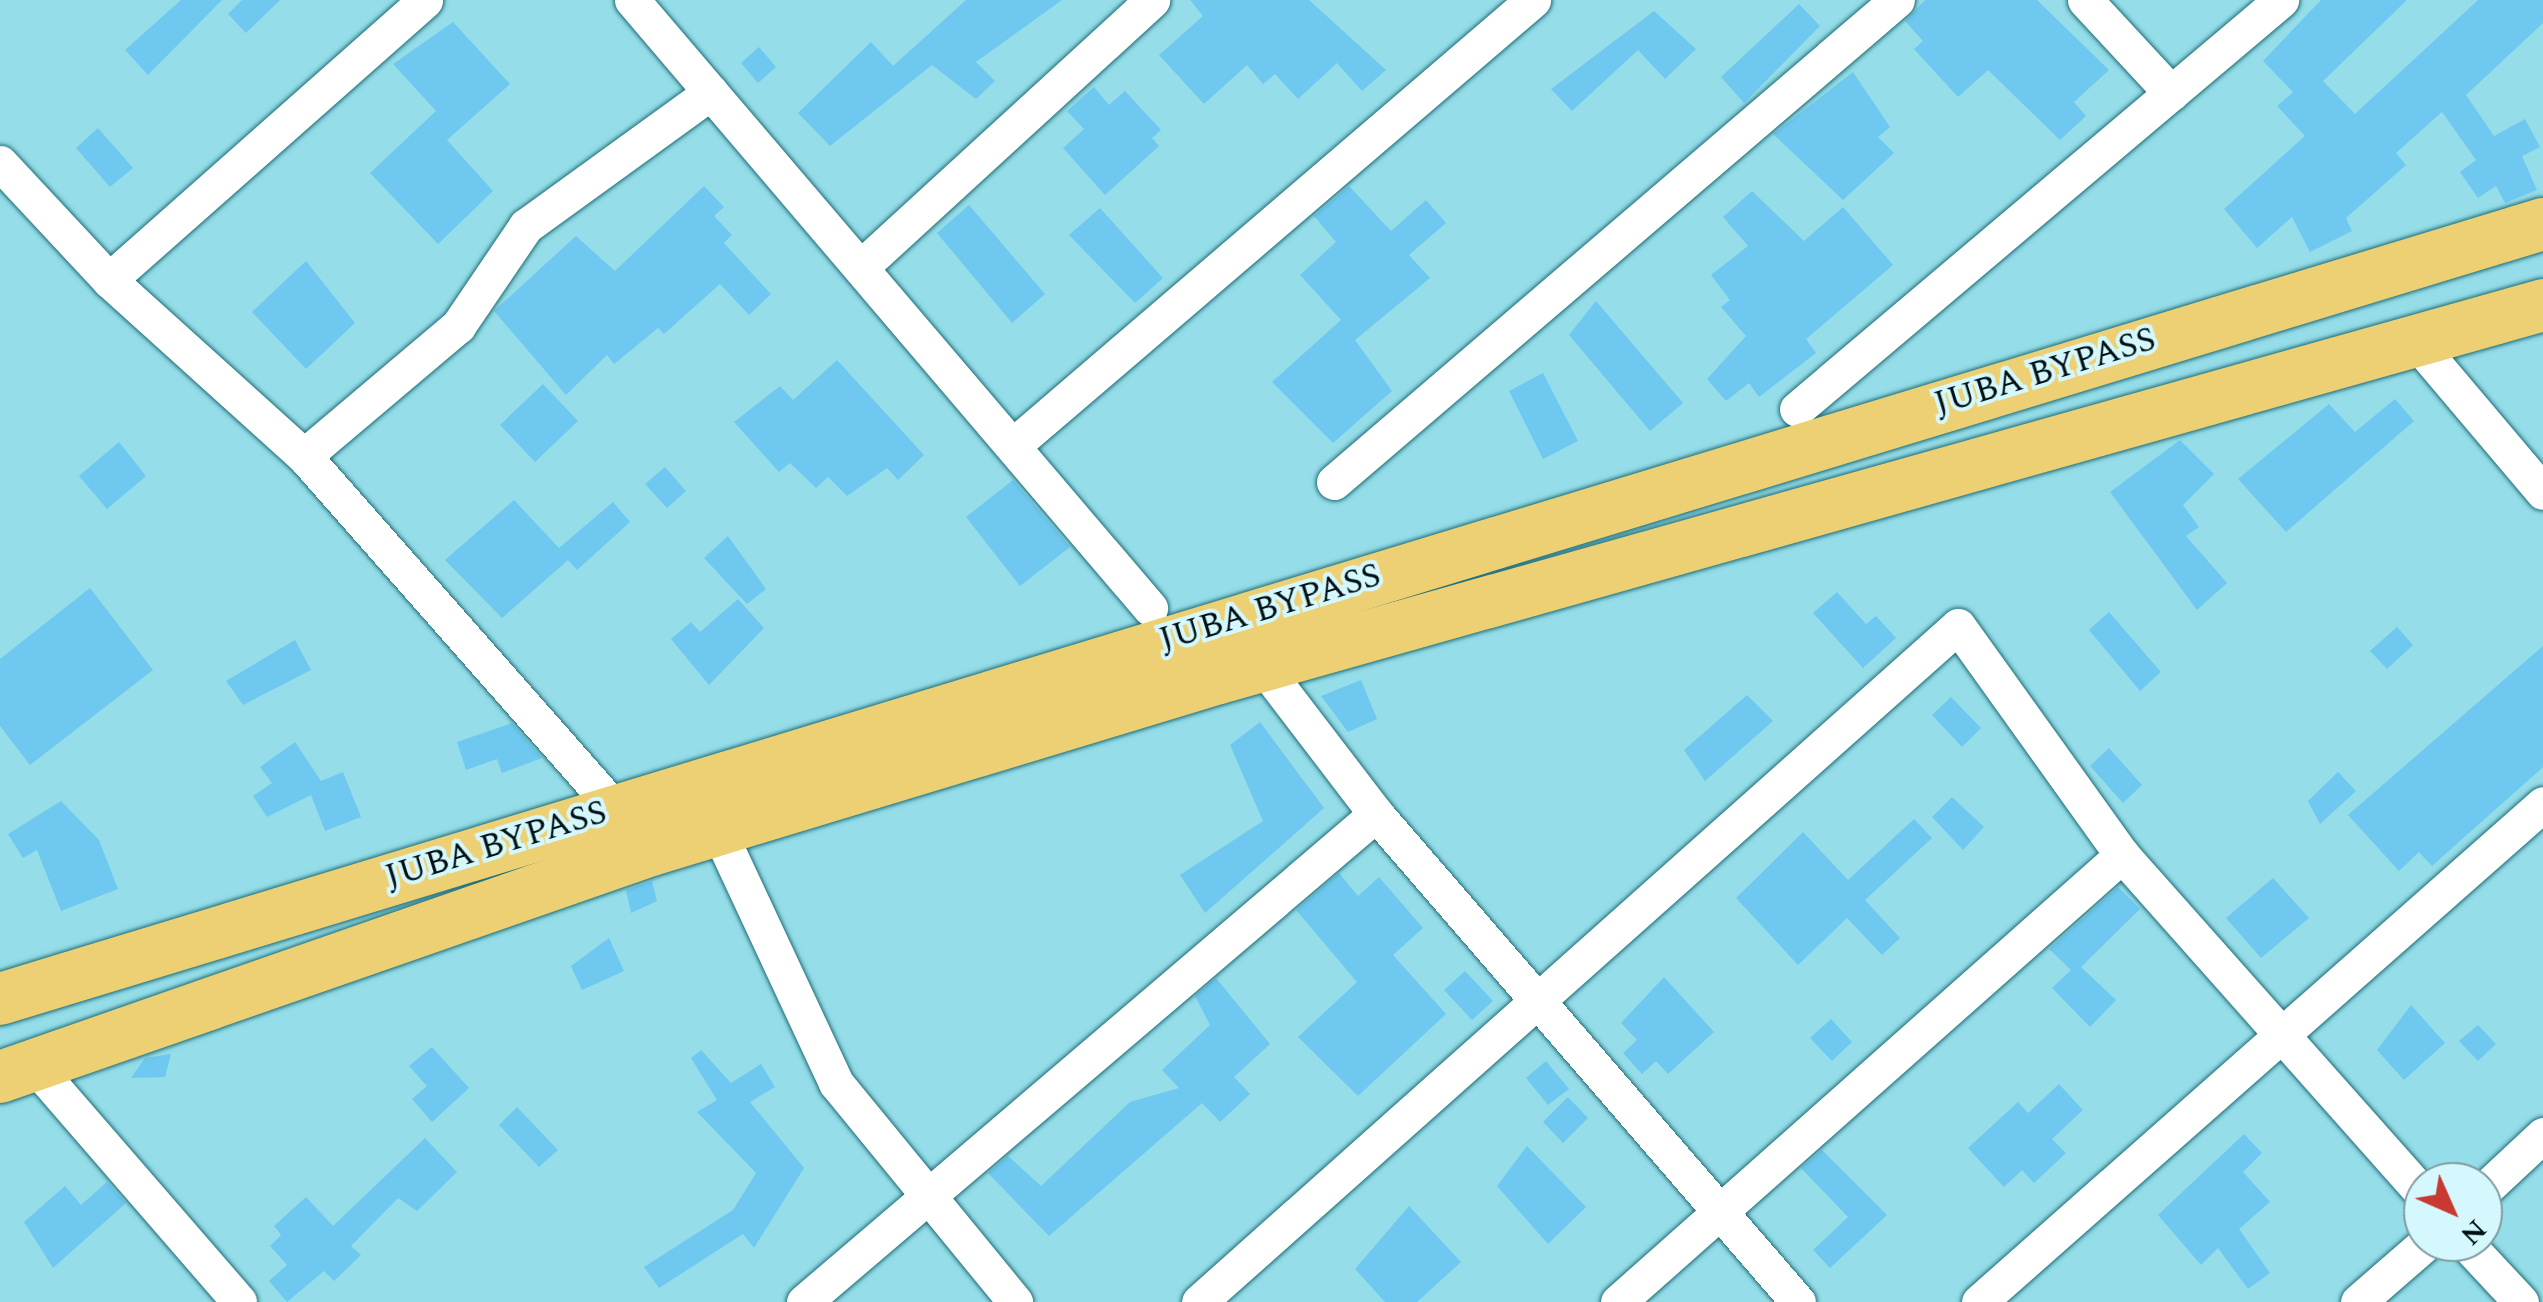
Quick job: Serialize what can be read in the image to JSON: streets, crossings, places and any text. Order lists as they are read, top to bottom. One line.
{"streets":{"main road":["JUBA BYPASS"]},"north":"bottom right"}
